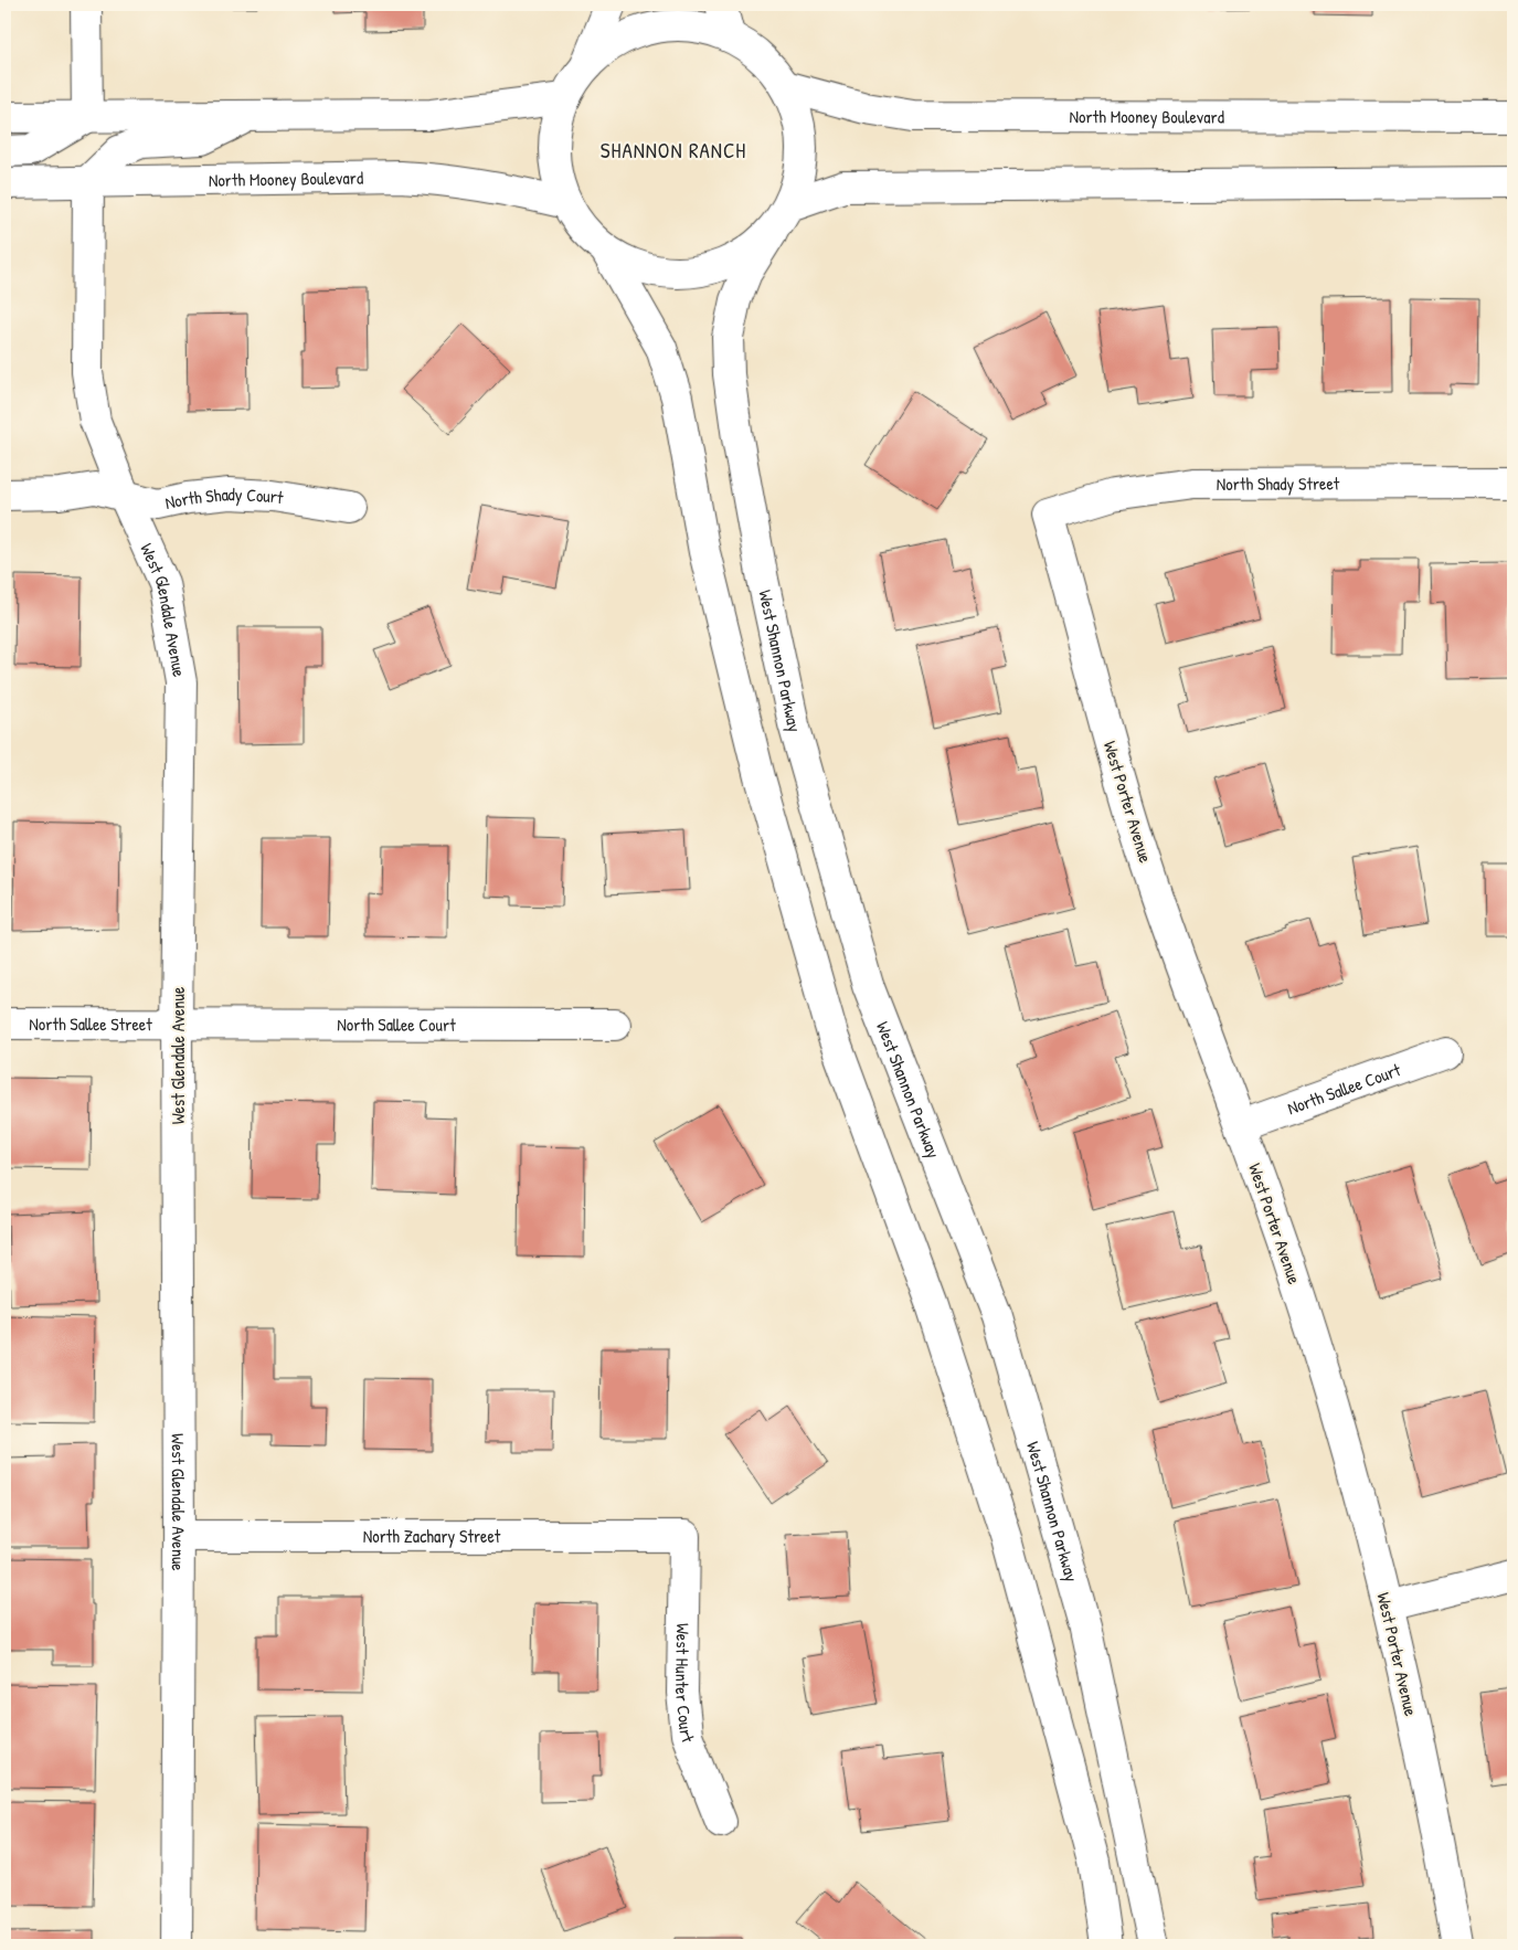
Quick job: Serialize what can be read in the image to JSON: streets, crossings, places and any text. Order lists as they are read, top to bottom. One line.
{"streets":{"street":["North Mooney Boulevard","North Shady Street","North Shady Court","West Glendale Avenue","West Shannon Parkway","West Porter Avenue","North Sallee Street","North Sallee Court","North Zachary Street","West Hunter Court"]},"crossings":[["North Mooney Boulevard","West Glendale Avenue"],["North Shady Street","West Porter Avenue"],["North Shady Court","West Glendale Avenue"],["West Glendale Avenue","North Sallee Street"],["West Glendale Avenue","North Sallee Court"],["West Glendale Avenue","North Zachary Street"],["West Porter Avenue","North Sallee Court"],["North Sallee Street","North Sallee Court"],["North Zachary Street","West Hunter Court"]],"districts":["SHANNON RANCH"]}
